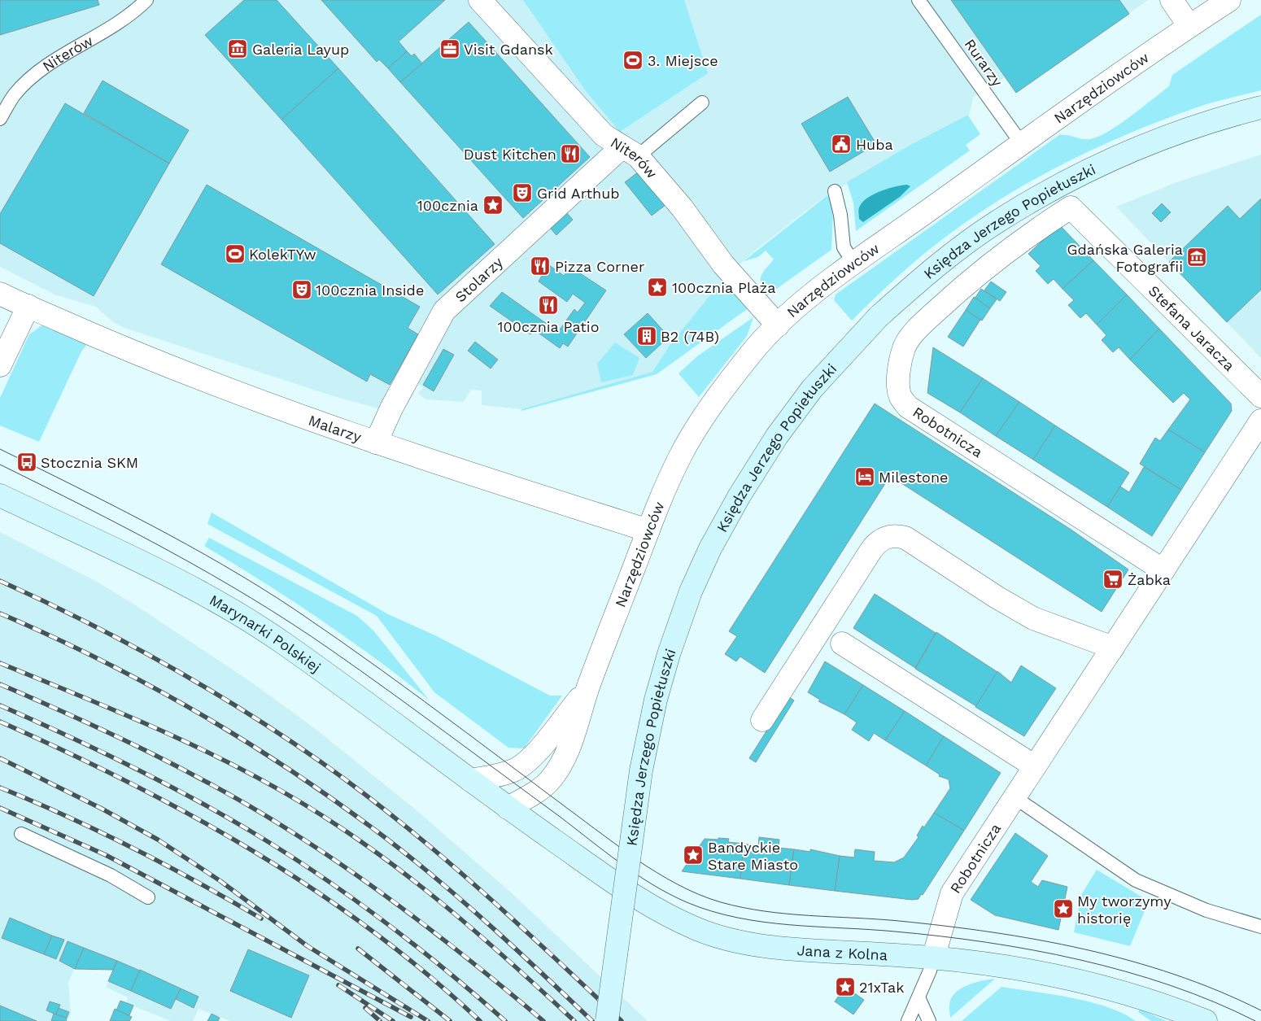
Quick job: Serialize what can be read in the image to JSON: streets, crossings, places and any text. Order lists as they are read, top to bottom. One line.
{"streets":{"main road":["Księdza Jerzego Popiełuszki","Marynarki Polskiej","Jana z Kolna"],"street":["Niterów","Narzędziowców","Stolarzy","Stefana Jaracza","Malarzy","Robotnicza"],"lane":["Rurarzy"]},"crossings":[["Niterów","Narzędziowców"],["Niterów","Stolarzy"],["Rurarzy","Narzędziowców"],["Narzędziowców","Malarzy"],["Narzędziowców","Marynarki Polskiej"],["Narzędziowców","Jana z Kolna"],["Stolarzy","Malarzy"],["Stefana Jaracza","Robotnicza"],["Robotnicza","Jana z Kolna"],["Marynarki Polskiej","Jana z Kolna"]],"places":{"museum":["Galeria Layup","Gdańska Galeria Fotografii"],"office":["Visit Gdansk"],"sports":["3. Miejsce","KolekTYw"],"public building":["Huba"],"restaurant":["Dust Kitchen","Pizza Corner","100cznia Patio"],"theatre":["Grid Arthub","100cznia Inside"],"place":["100cznia","100cznia Plaża","Bandyckie Stare Miasto","My tworzymy historię","21xTak"],"building":["B2 (74B)"],"bus stop":["Stocznia SKM"],"hotel":["Milestone"],"supermarket":["Żabka"]}}
